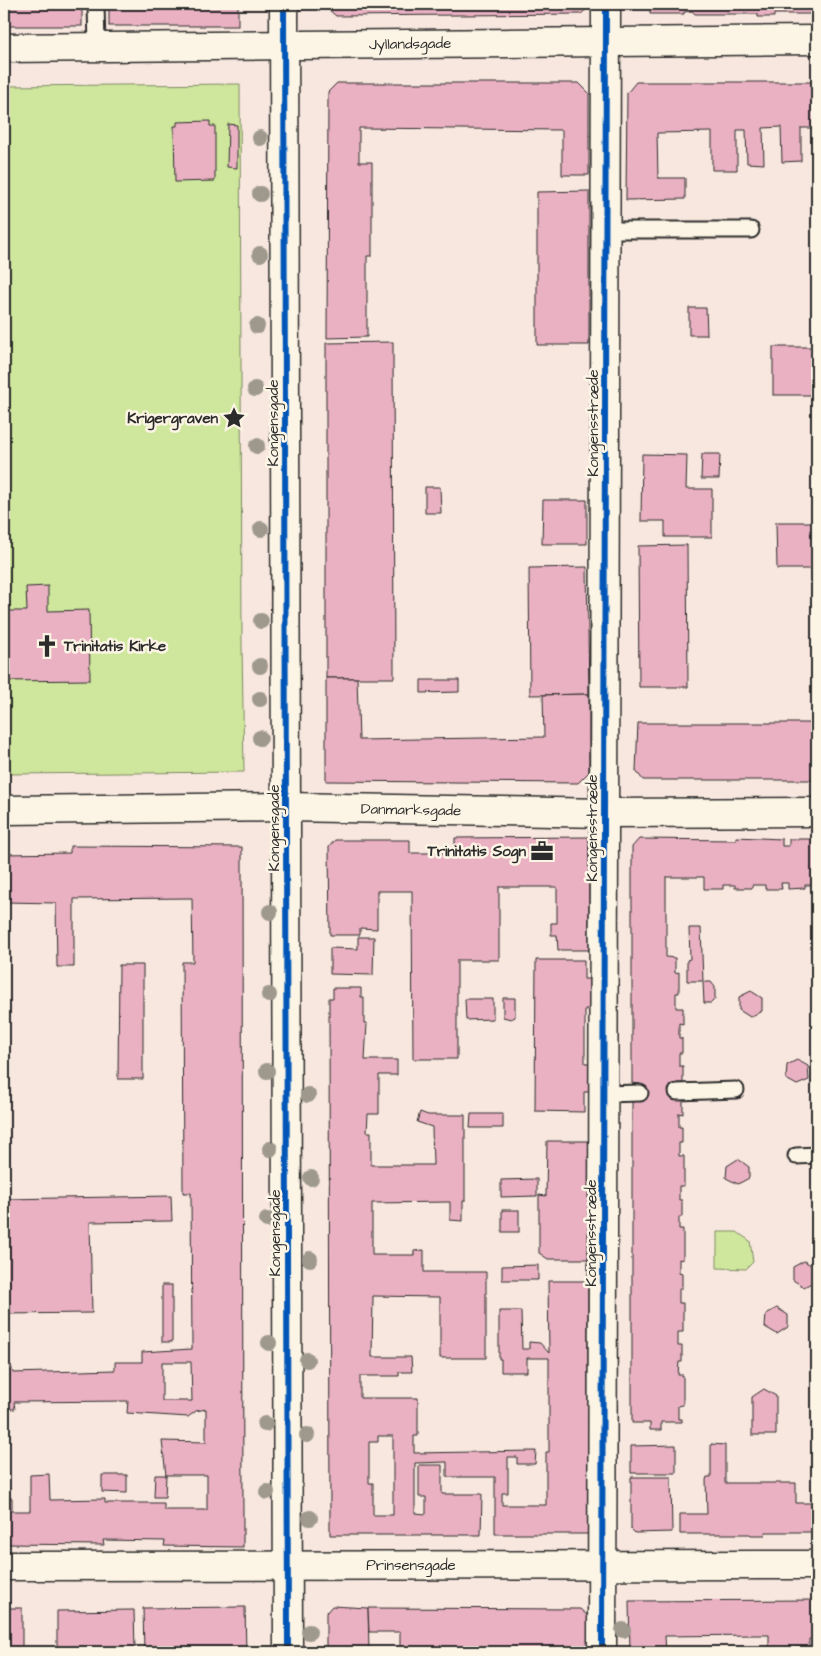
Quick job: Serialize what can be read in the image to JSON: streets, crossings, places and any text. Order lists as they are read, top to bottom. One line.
{"streets":{"street":["Jyllandsgade","Kongensgade","Kongensstræde","Danmarksgade","Prinsensgade"]},"crossings":[["Jyllandsgade","Kongensgade"],["Jyllandsgade","Kongensstræde"],["Kongensgade","Danmarksgade"],["Kongensgade","Prinsensgade"],["Kongensstræde","Danmarksgade"],["Kongensstræde","Prinsensgade"]],"places":{"place":["Krigergraven"],"church":["Trinitatis Kirke"],"office":["Trinitatis Sogn"]}}
